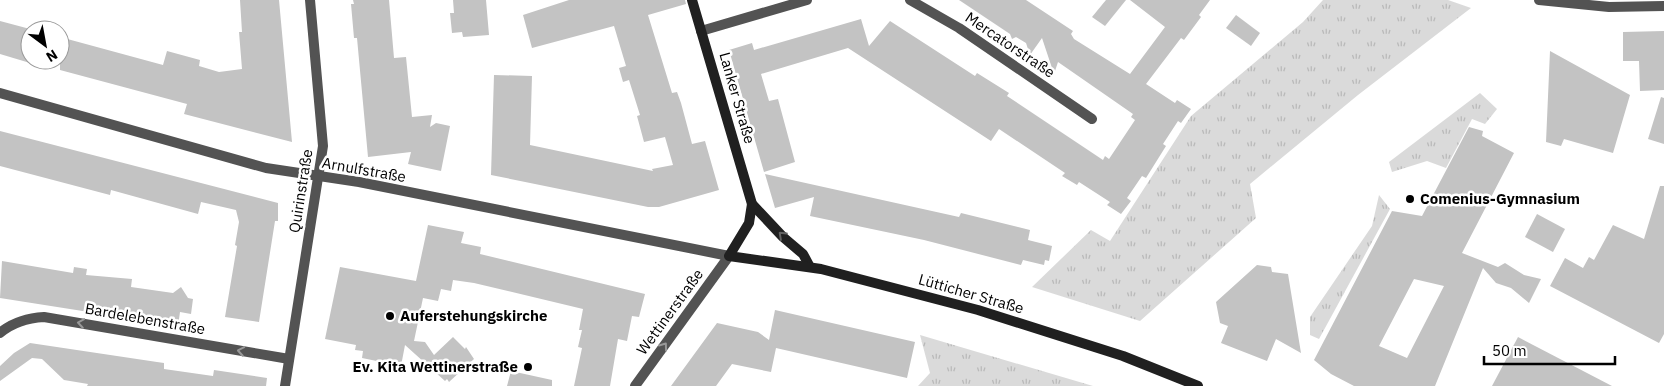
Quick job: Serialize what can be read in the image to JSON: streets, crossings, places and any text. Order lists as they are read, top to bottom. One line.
{"streets":{"main road":["Lanker Straße","Lütticher Straße"],"street":["Mercatorstraße","Arnulfstraße","Quirinstraße","Wettinerstraße","Bardelebenstraße"]},"crossings":[["Lanker Straße","Lütticher Straße"],["Arnulfstraße","Quirinstraße"],["Arnulfstraße","Lütticher Straße"],["Arnulfstraße","Wettinerstraße"],["Quirinstraße","Bardelebenstraße"],["Lütticher Straße","Wettinerstraße"]],"one_way":["Wettinerstraße","Bardelebenstraße"],"places":["Comenius-Gymnasium","Auferstehungskirche","Ev. Kita Wettinerstraße"],"scale_bar":"50 m","north":"bottom right"}
